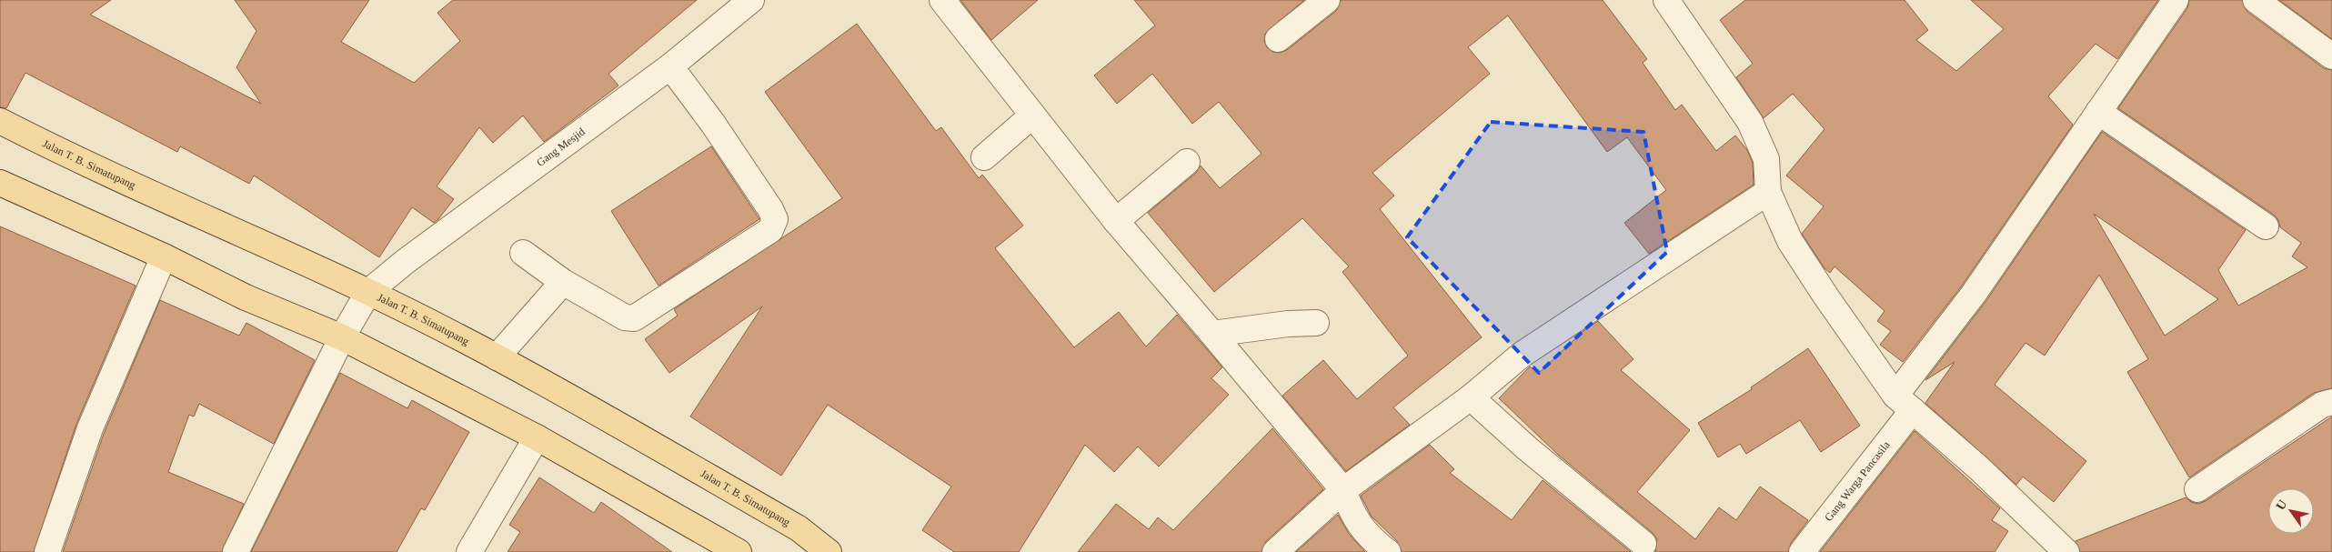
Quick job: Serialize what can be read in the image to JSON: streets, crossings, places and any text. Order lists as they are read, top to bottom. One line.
{"streets":{"main road":["Jalan T. B. Simatupang"],"street":["Gang Mesjid","Gang Warga Pancasila"]},"crossings":[["Gang Mesjid","Jalan T. B. Simatupang"]],"north":"top left"}
